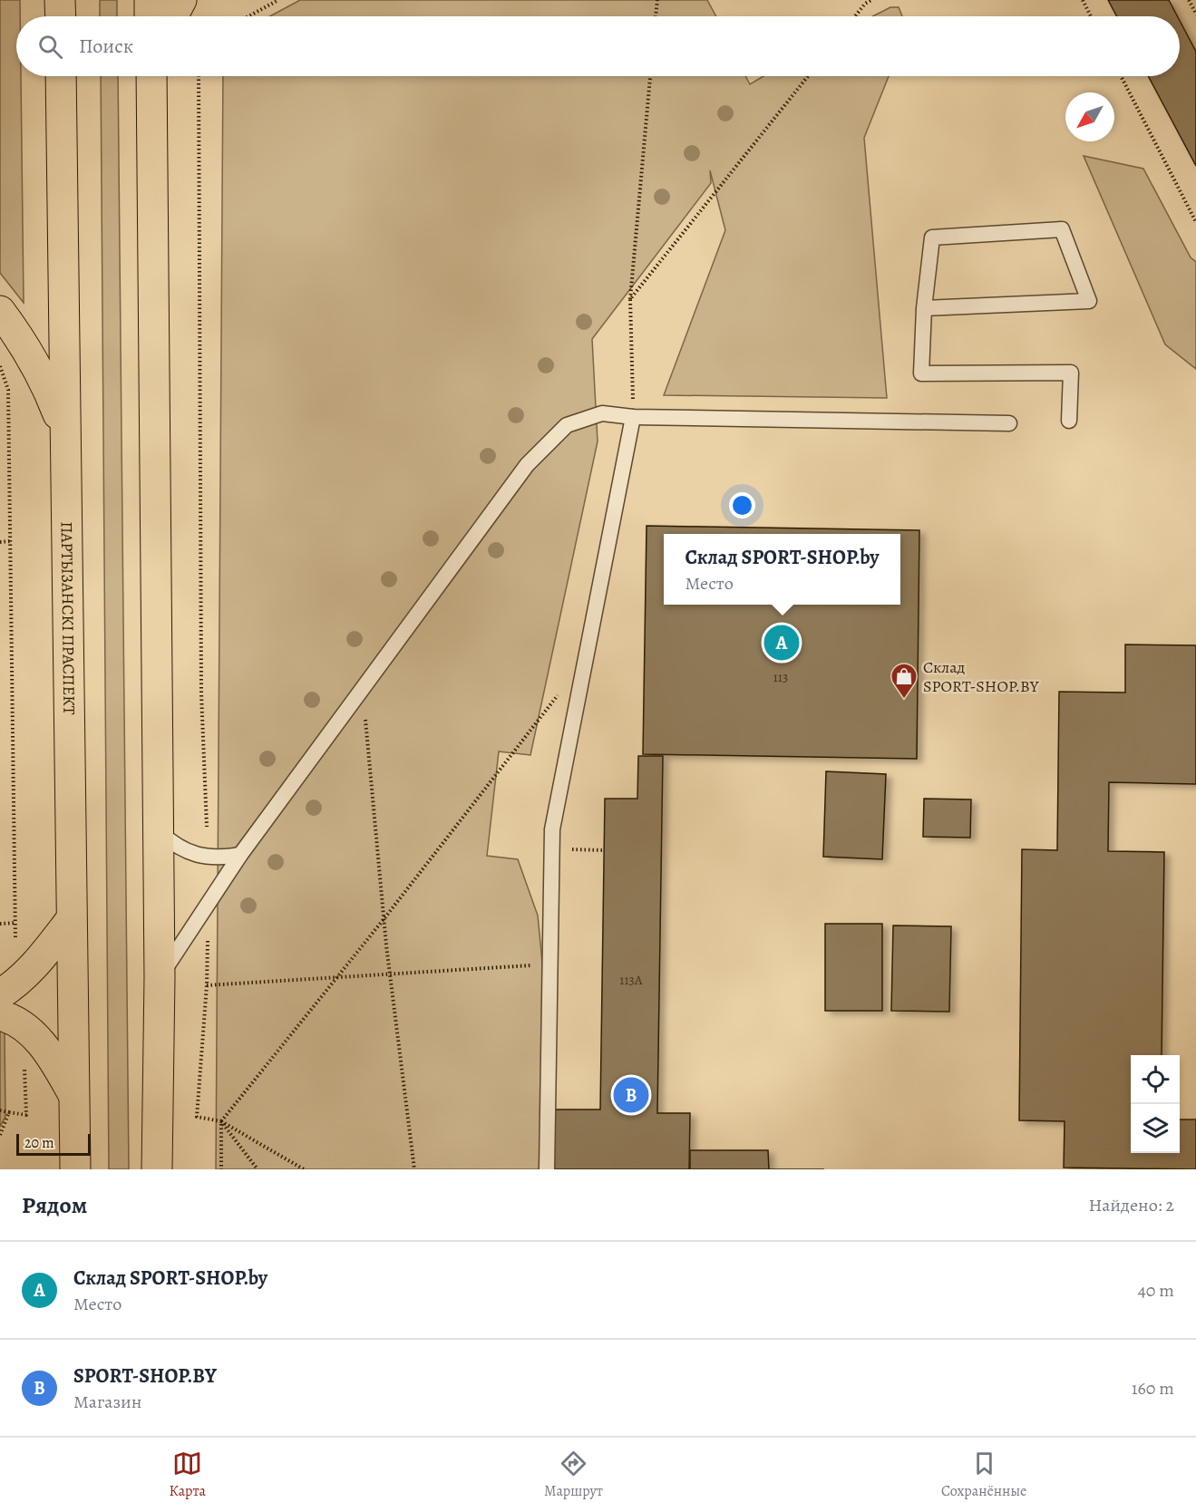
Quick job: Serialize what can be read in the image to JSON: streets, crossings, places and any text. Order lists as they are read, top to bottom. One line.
{"streets":{"highway":["ПАРТЫЗАНСКІ ПРАСПЕКТ"]},"places":{"shop":["Склад SPORT-SHOP.BY"]},"house_numbers":["113","113А"],"scale_bar":"20 m","north":"bottom left","page":{"search":"Поиск","popup":["Склад SPORT-SHOP.by","Место"],"pins":["A","B"],"scale":"20 m","heading":["Рядом","Найдено: 2"],"list":[{"mark":"A","name":"Склад SPORT-SHOP.by","note":"Место","value":"40 m"},{"mark":"B","name":"SPORT-SHOP.BY","note":"Магазин","value":"160 m"}],"nav":["Карта","Маршрут","Сохранённые"]}}
